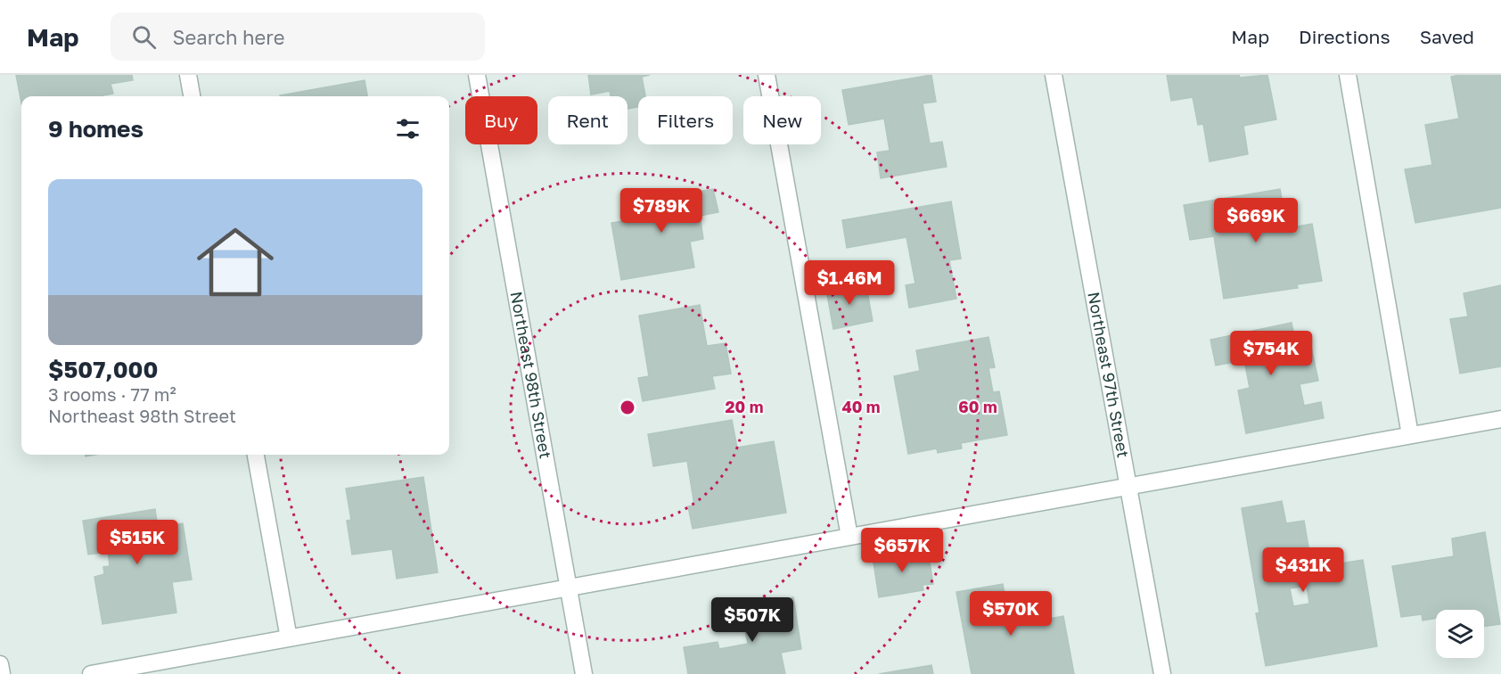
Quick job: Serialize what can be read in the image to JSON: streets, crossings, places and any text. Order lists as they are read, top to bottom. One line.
{"streets":{"street":["Northeast 98th Street","Northeast 97th Street"]},"page":{"header":"Map","search":"Search here","nav":["Map","Directions","Saved"],"chip":["Buy","Rent","Filters","New"],"heading":"9 homes","list":[{"name":"$507,000","note":"3 rooms · 77 m² · Northeast 98th Street"}],"price":["$789K","$669K","$1.46M","$754K","$515K","$657K","$431K","$570K","$507K"]},"rings":["20 m","40 m","60 m"]}
